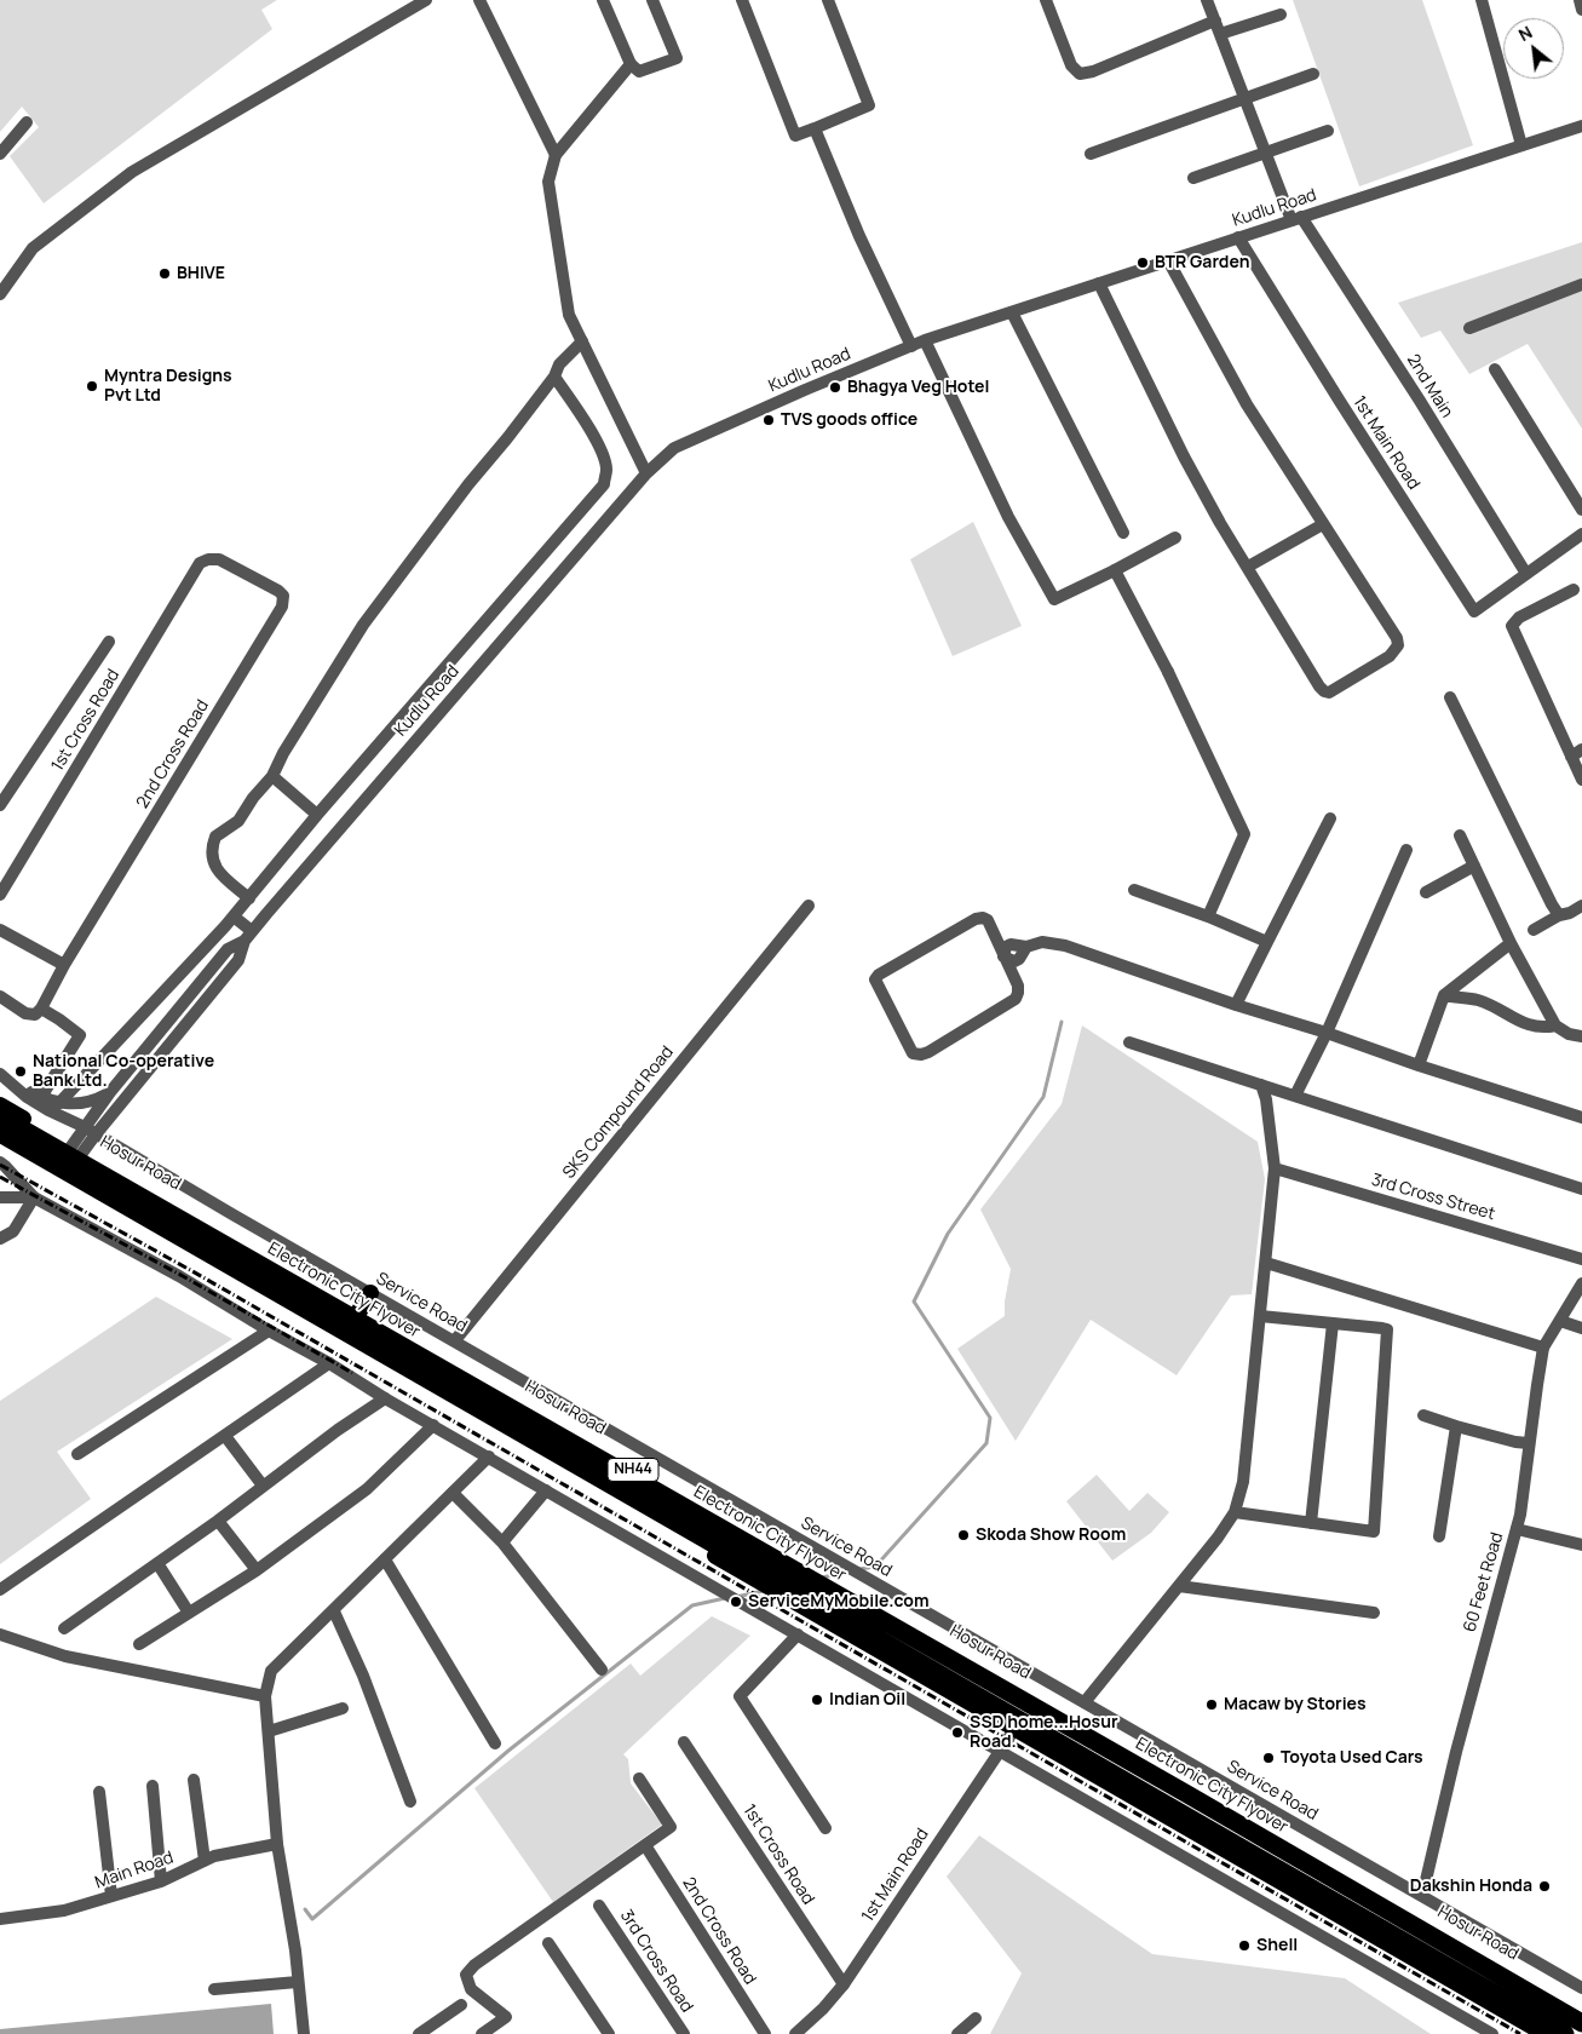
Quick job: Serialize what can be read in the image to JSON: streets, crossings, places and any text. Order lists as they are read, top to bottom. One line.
{"streets":{"highway":["Hosur Road","Electronic City Flyover","NH44"],"street":["Kudlu Road","2nd Main","1st Main Road","1st Cross Road","2nd Cross Road","SKS Compound Road","3rd Cross Street","Service Road","60 Feet Road","Main Road","3rd Cross Road"]},"crossings":[["Kudlu Road","2nd Main"],["Kudlu Road","1st Main Road"],["Kudlu Road","Hosur Road"],["Kudlu Road","Service Road"],["Kudlu Road","NH44"],["2nd Main","1st Main Road"],["1st Main Road","1st Cross Road"],["1st Main Road","NH44"],["1st Cross Road","2nd Cross Road"],["SKS Compound Road","Service Road"],["Service Road","60 Feet Road"]],"places":["BTR Garden","BHIVE","Myntra Designs Pvt Ltd","Bhagya Veg Hotel","TVS goods office","National Co-operative Bank Ltd.","Skoda Show Room","ServiceMyMobile.com","Indian Oil","Macaw by Stories","SSD home...Hosur Road.","Toyota Used Cars","Dakshin Honda","Shell"],"north":"top left"}
